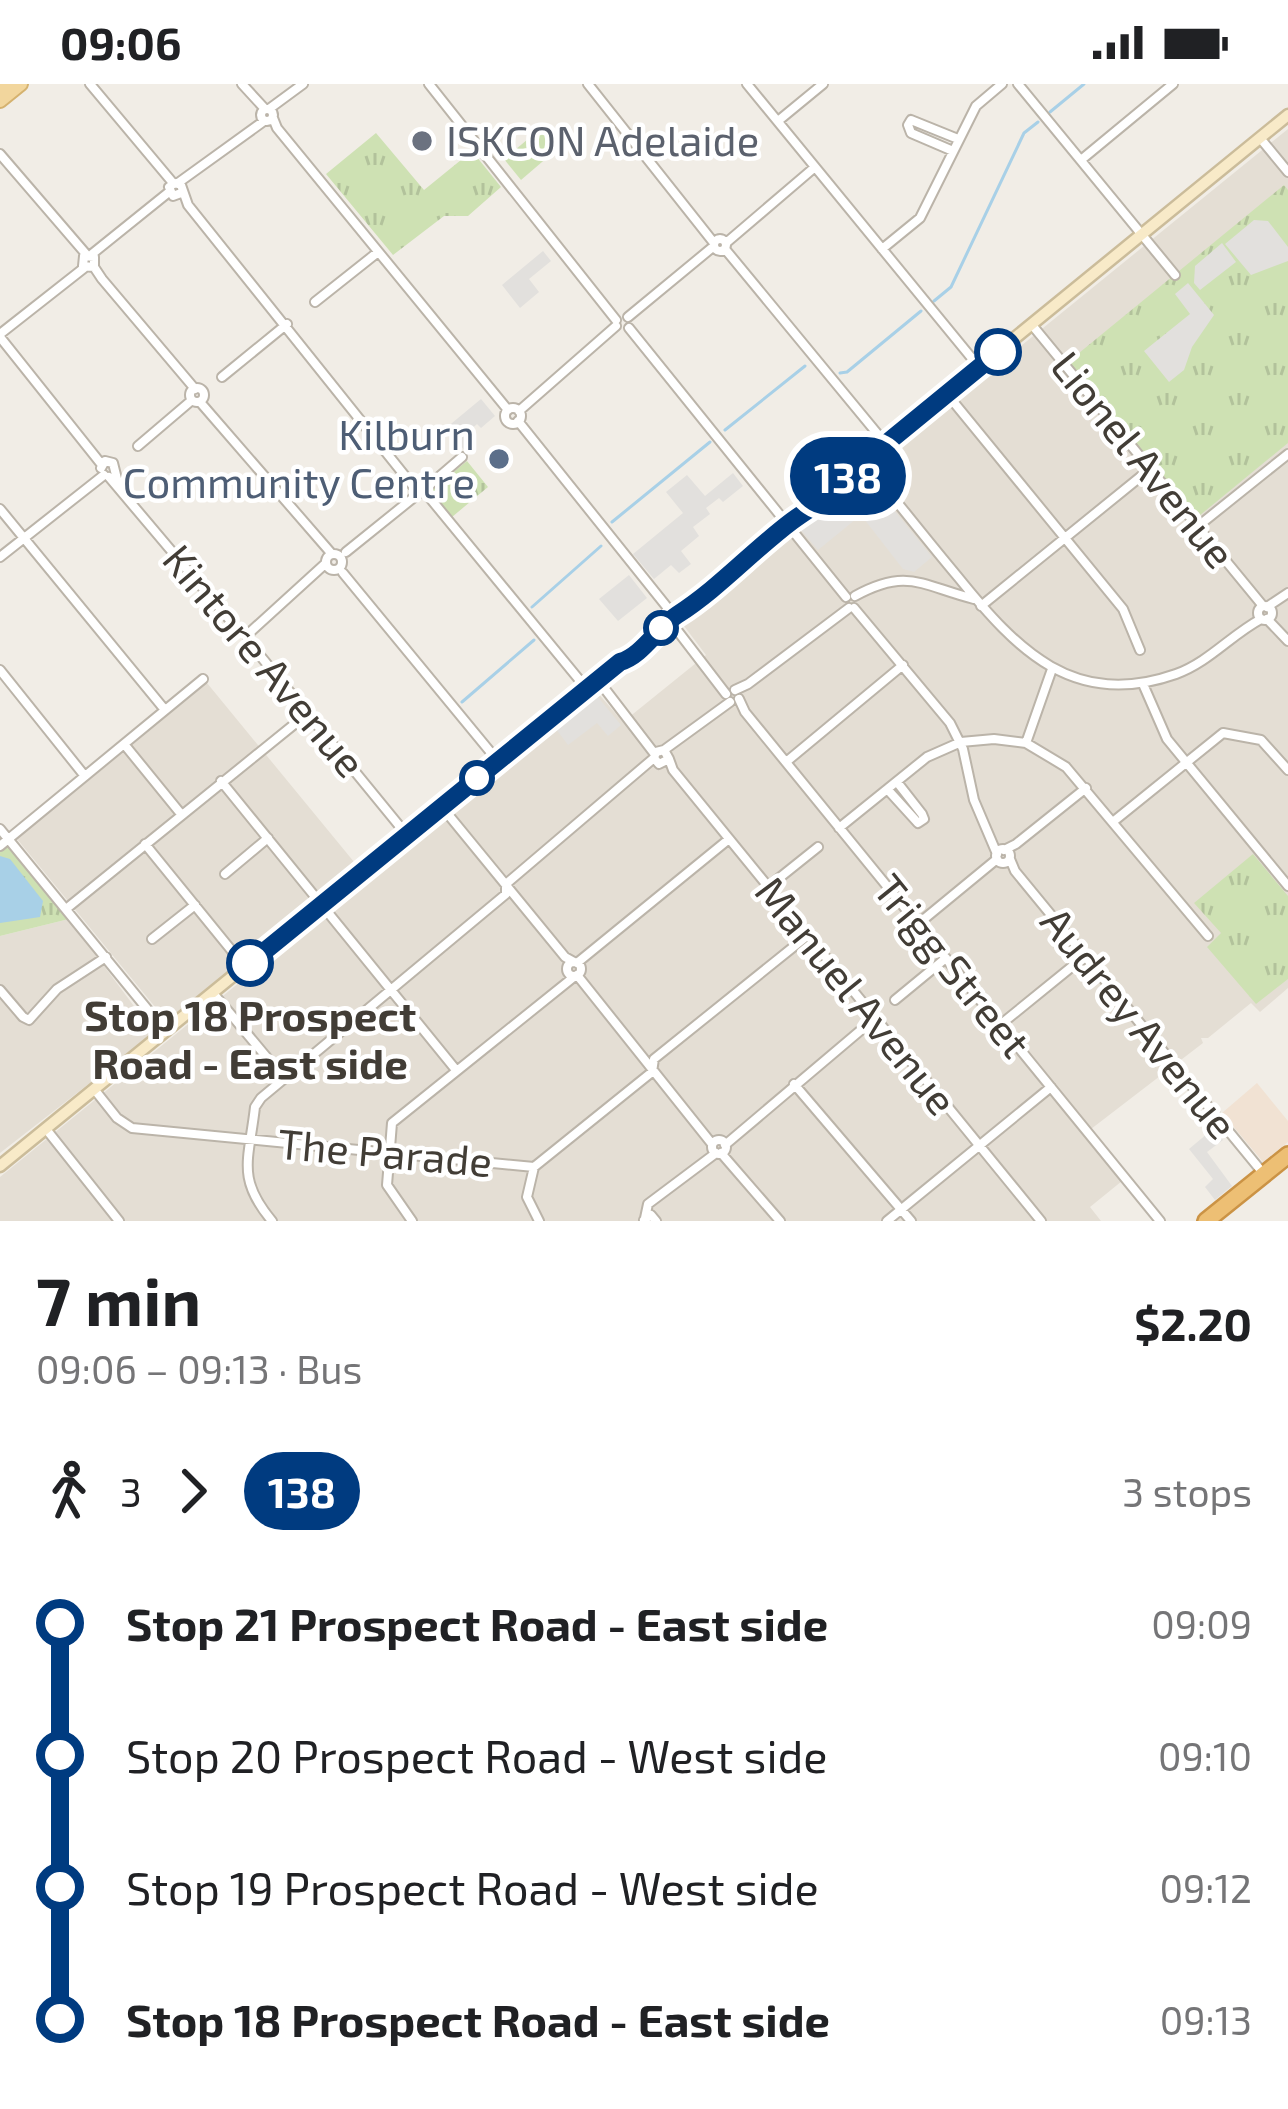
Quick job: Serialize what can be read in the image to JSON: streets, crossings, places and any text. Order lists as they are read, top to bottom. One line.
{"streets":{"street":["Lionel Avenue","Kintore Avenue","Trigg Street","Manuel Avenue","Audrey Avenue","The Parade"]},"crossings":[["Manuel Avenue","The Parade"]],"places":["ISKCON Adelaide","Kilburn Community Centre","Stop 18 Prospect Road - East side"],"lines":["bus line 138"],"page":{"status":"09:06","on_map":"138","heading":["7 min","09:06 – 09:13 · Bus","$2.20"],"legs":["3","138","3 stops"],"list":[{"name":"Stop 21 Prospect Road - East side","value":"09:09"},{"name":"Stop 20 Prospect Road - West side","value":"09:10"},{"name":"Stop 19 Prospect Road - West side","value":"09:12"},{"name":"Stop 18 Prospect Road - East side","value":"09:13"}]}}
